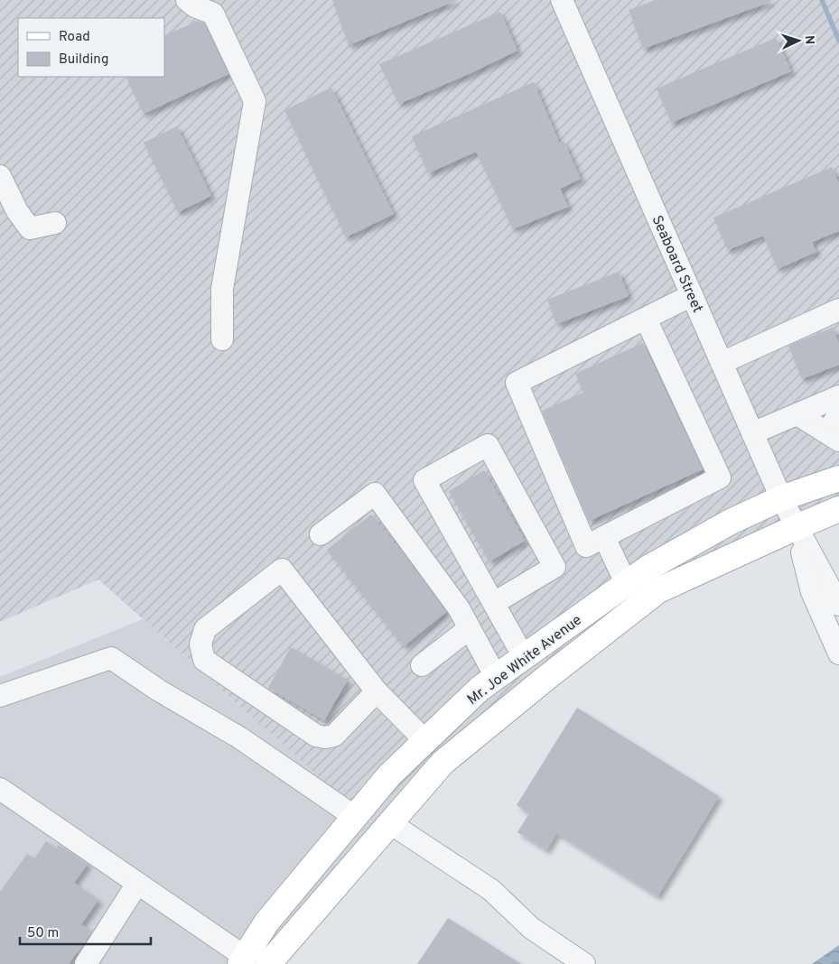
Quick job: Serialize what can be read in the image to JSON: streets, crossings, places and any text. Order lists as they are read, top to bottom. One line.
{"streets":{"main road":["Mr. Joe White Avenue"],"street":["Seaboard Street"]},"crossings":[["Seaboard Street","Mr. Joe White Avenue"]],"legend":["Road","Building"],"scale_bar":"50 m","north":"right"}
